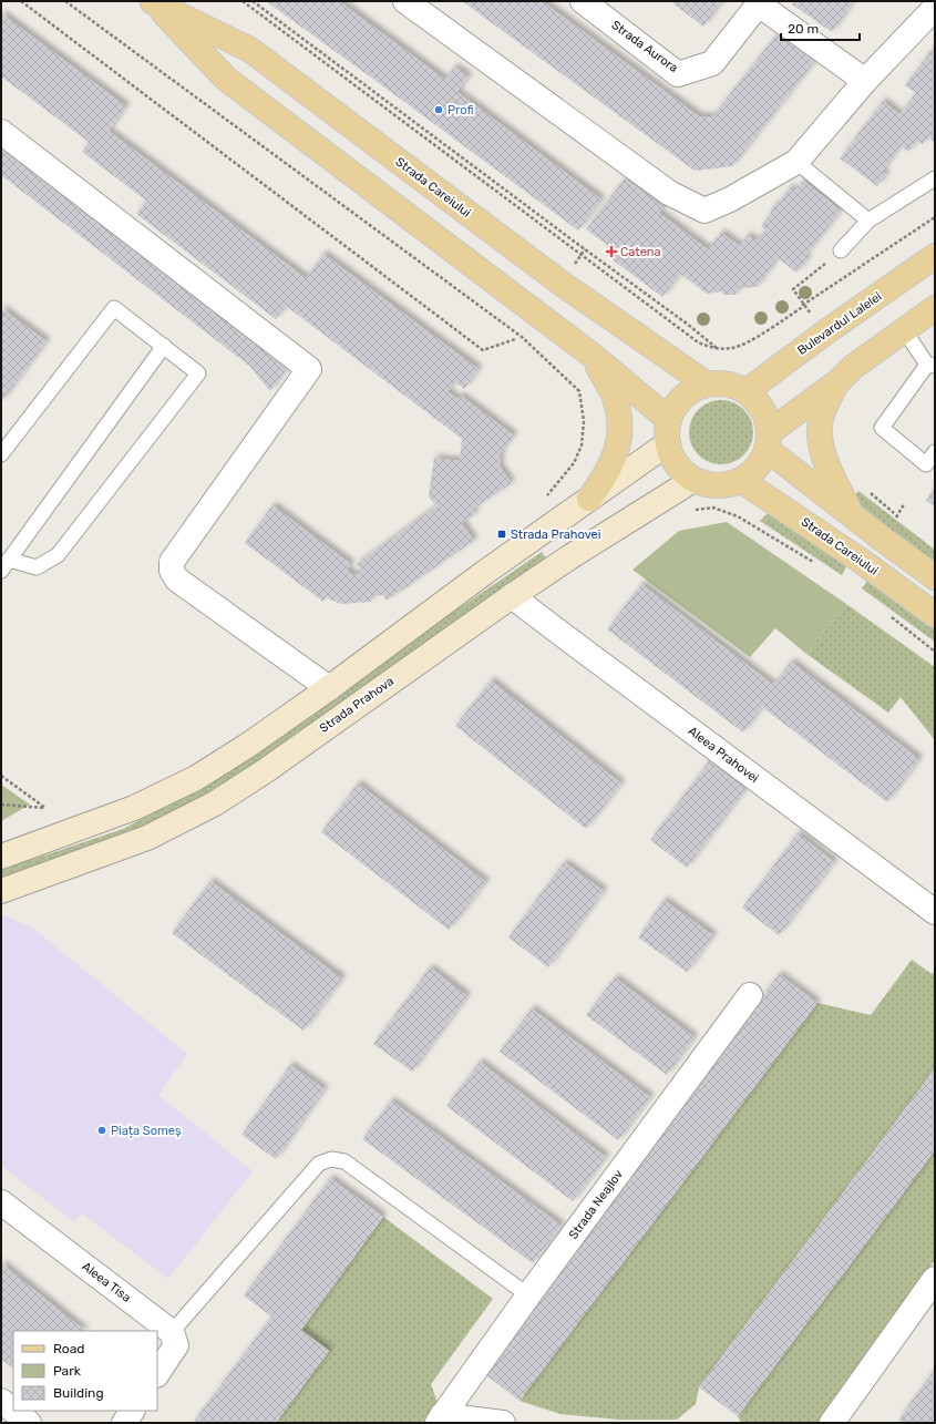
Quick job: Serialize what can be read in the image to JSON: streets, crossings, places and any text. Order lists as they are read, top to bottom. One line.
{"streets":{"main road":["Strada Careiului","Bulevardul Lalelei"],"street":["Strada Aurora","Strada Prahova","Aleea Prahovei","Strada Neajlov","Aleea Tisa"]},"crossings":[["Strada Careiului","Bulevardul Lalelei"],["Strada Careiului","Strada Prahova"],["Bulevardul Lalelei","Strada Prahova"],["Strada Prahova","Aleea Prahovei"]],"places":{"other":["Profi","Piața Someș"],"health":["Catena"],"transit":["Strada Prahovei"]},"legend":["Road","Park","Building"],"scale_bar":"20 m"}
